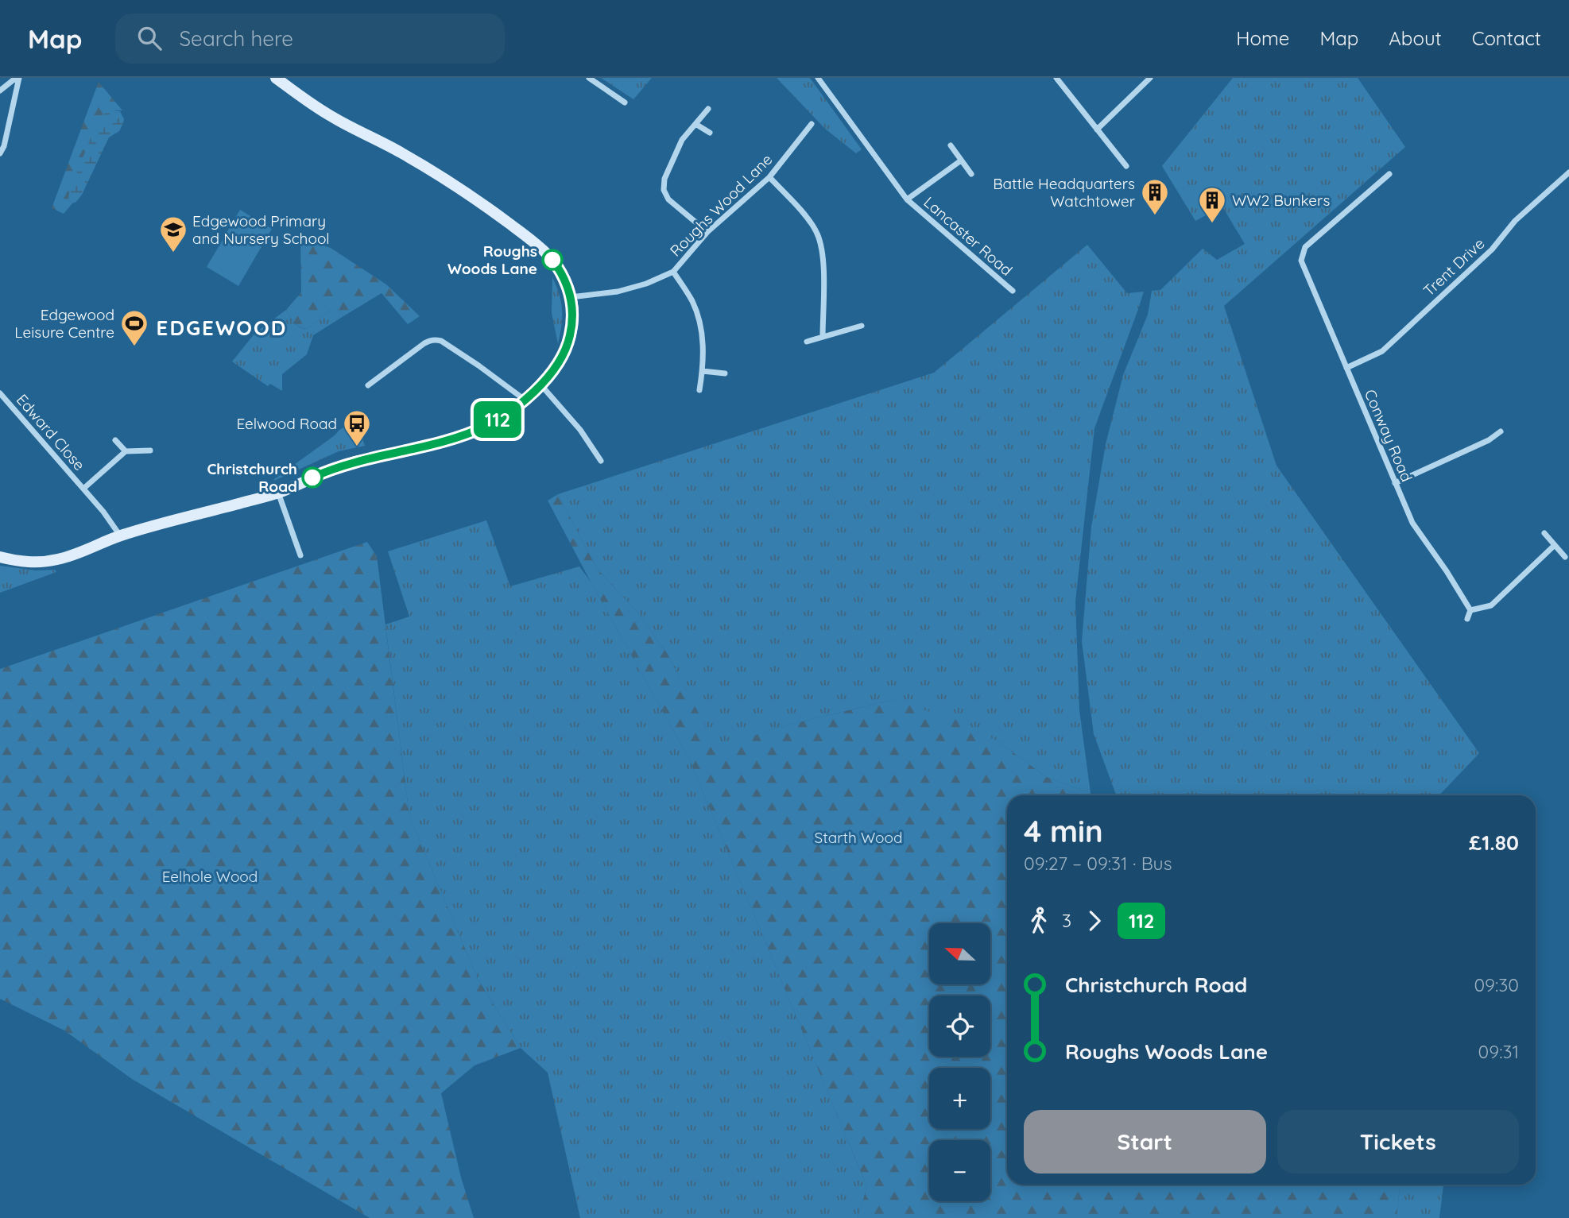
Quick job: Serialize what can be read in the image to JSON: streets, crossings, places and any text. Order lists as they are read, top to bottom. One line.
{"streets":{"street":["Roughs Wood Lane","Lancaster Road","Trent Drive","Edward Close","Conway Road"]},"crossings":[["Trent Drive","Conway Road"]],"districts":["EDGEWOOD"],"parks":["Starth Wood","Eelhole Wood"],"places":{"building":["Battle Headquarters Watchtower","WW2 Bunkers"],"school or university":["Edgewood Primary and Nursery School"],"other":["Roughs Woods Lane","Christchurch Road"],"sports":["Edgewood Leisure Centre"],"bus stop":["Eelwood Road"]},"lines":["bus line 112"],"north":"left","page":{"header":"Map","search":"Search here","nav":["Home","Map","About","Contact"],"on_map":"112","heading":["4 min","09:27 – 09:31 · Bus","£1.80"],"legs":["3","112"],"map_buttons":["+","−"],"list":[{"name":"Christchurch Road","value":"09:30"},{"name":"Roughs Woods Lane","value":"09:31"}],"buttons":["Start","Tickets"]}}
